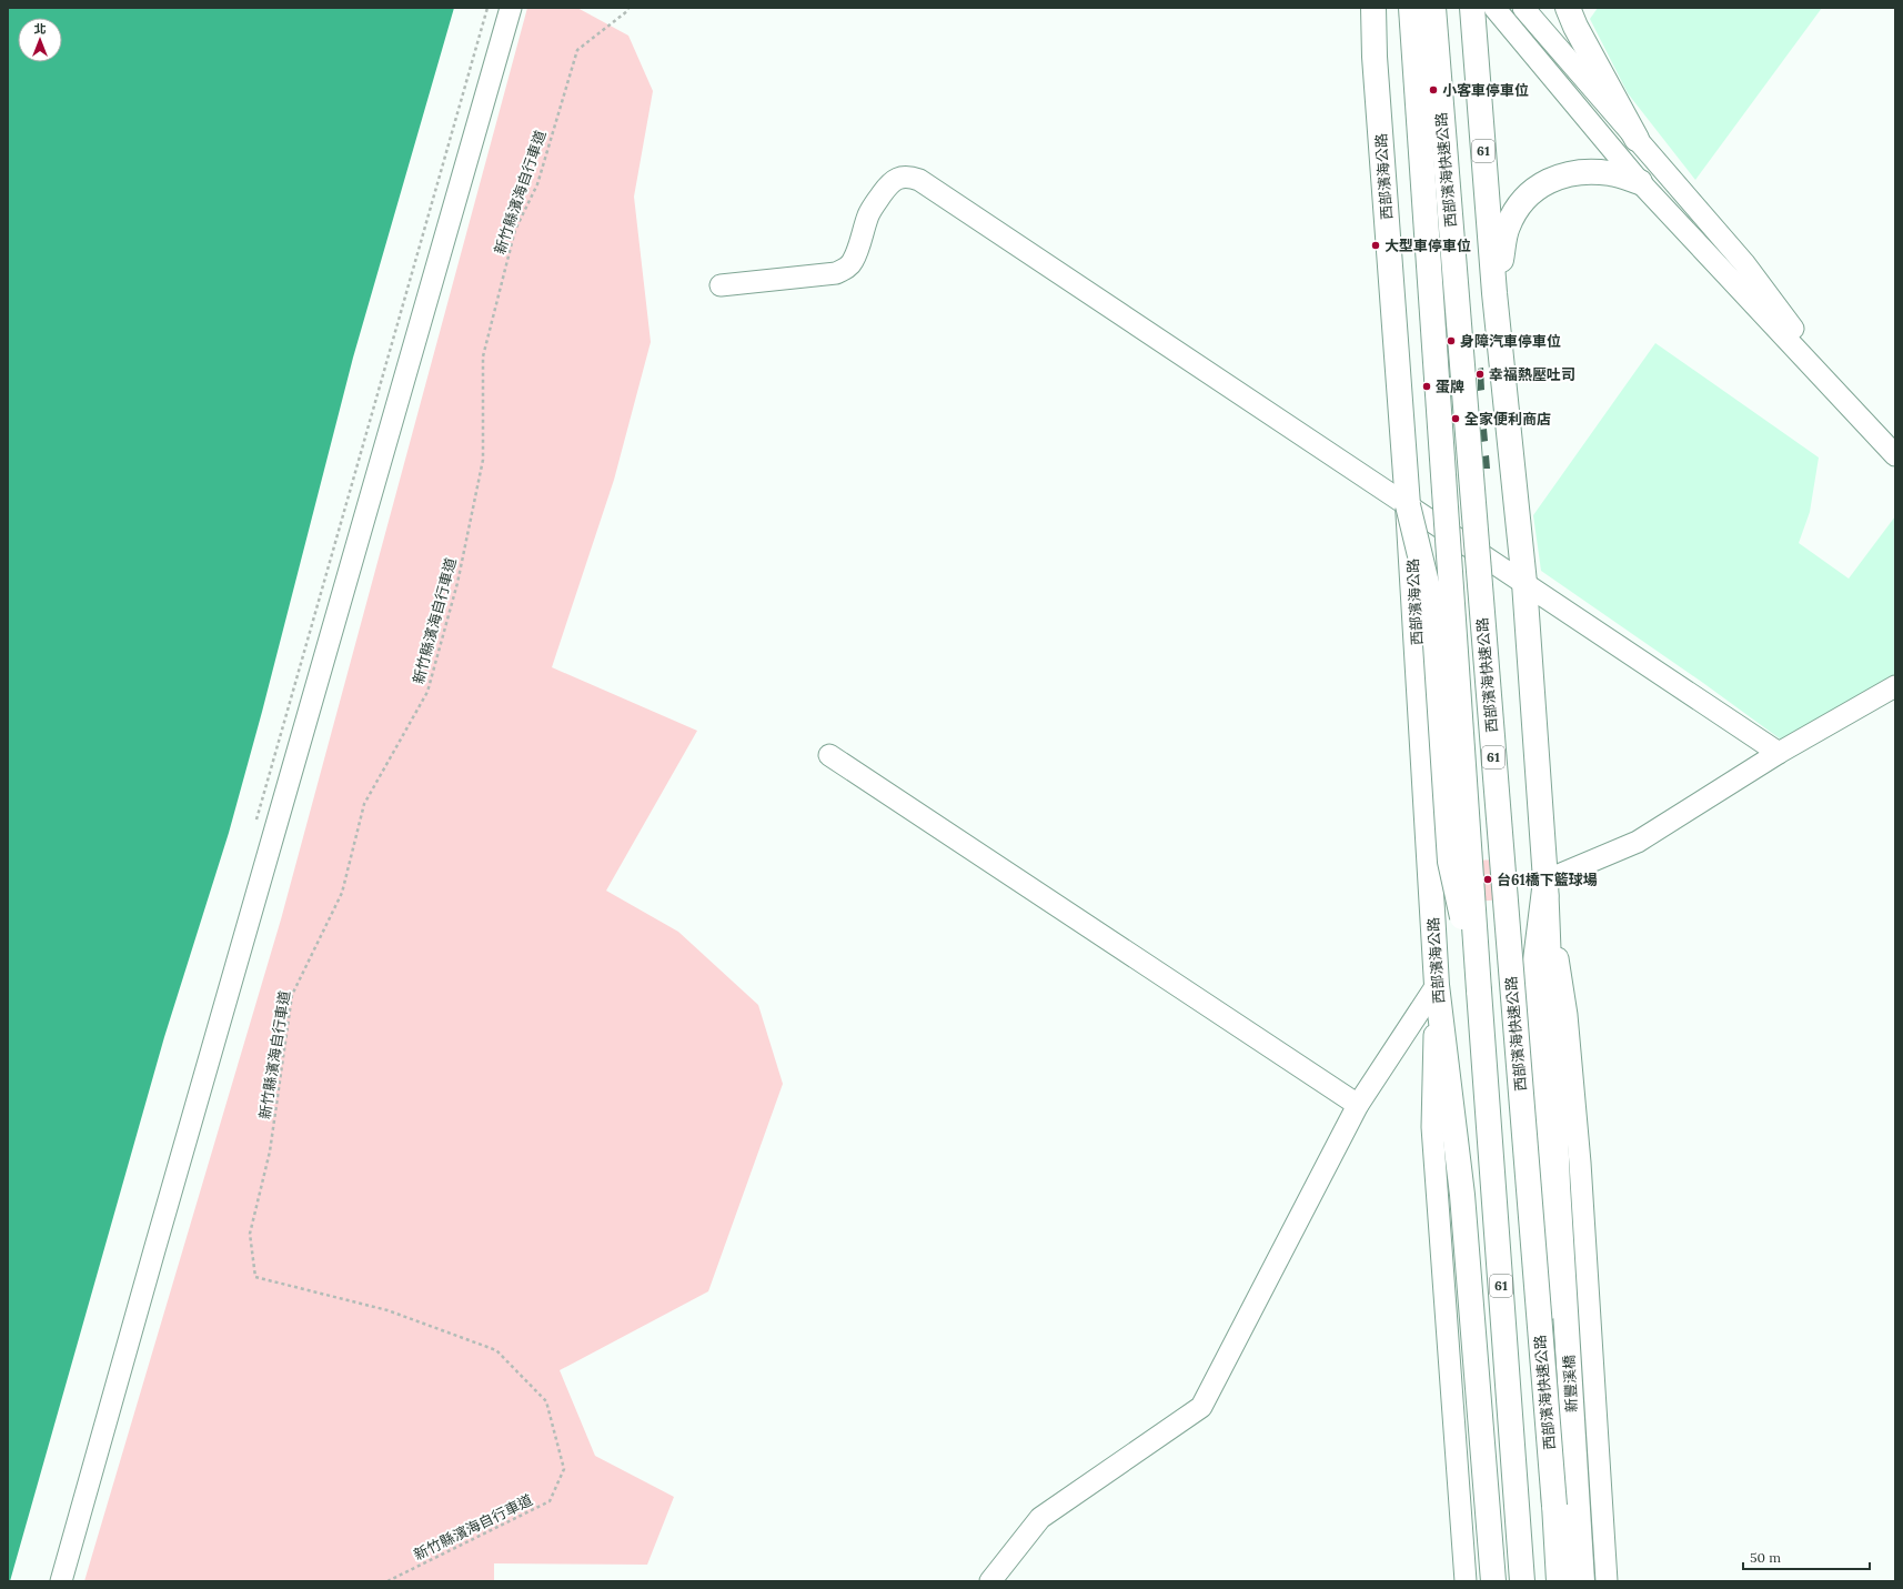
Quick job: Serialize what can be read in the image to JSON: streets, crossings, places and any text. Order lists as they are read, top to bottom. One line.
{"streets":{"main road":["61","西部濱海快速公路","西部濱海公路","新豐溪橋"],"path":["新竹縣濱海自行車道"]},"crossings":[["61","新豐溪橋"]],"places":["小客車停車位","大型車停車位","身障汽車停車位","幸福熱壓吐司","蛋牌","全家便利商店","台61橋下籃球場"],"scale_bar":"50 m","north":"top"}
